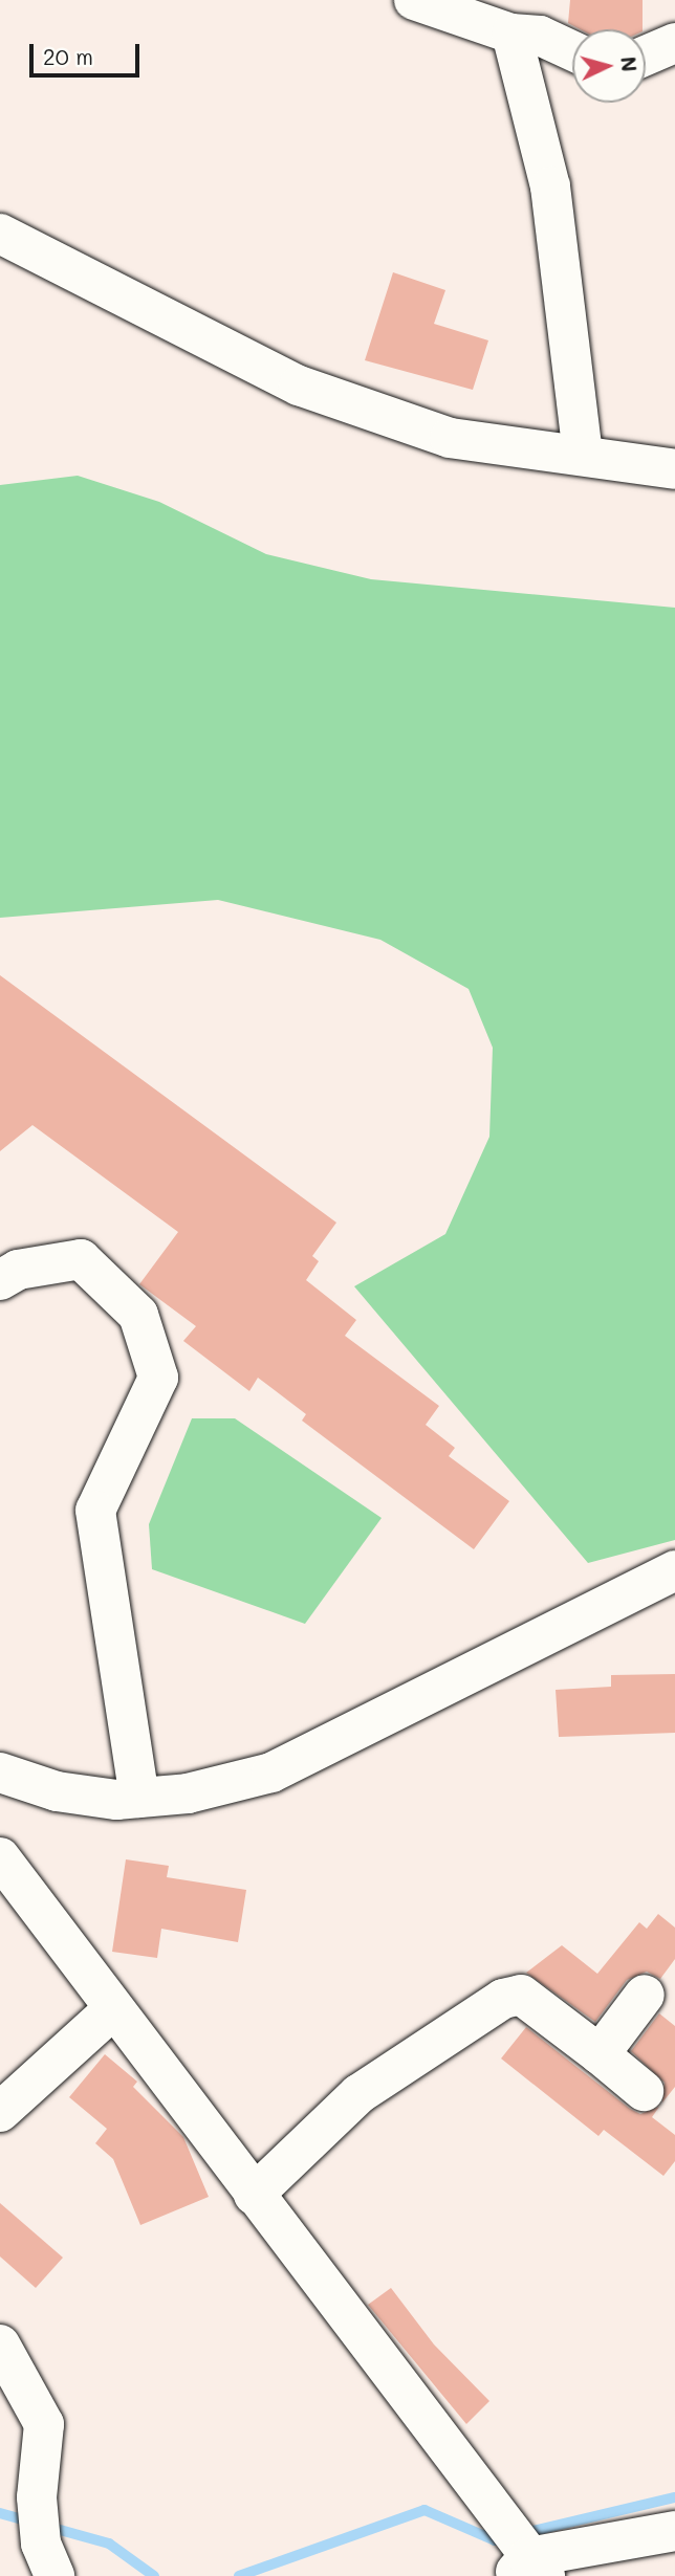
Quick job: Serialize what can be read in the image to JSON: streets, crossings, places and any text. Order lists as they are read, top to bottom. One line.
{"scale_bar":"20 m","north":"right"}
